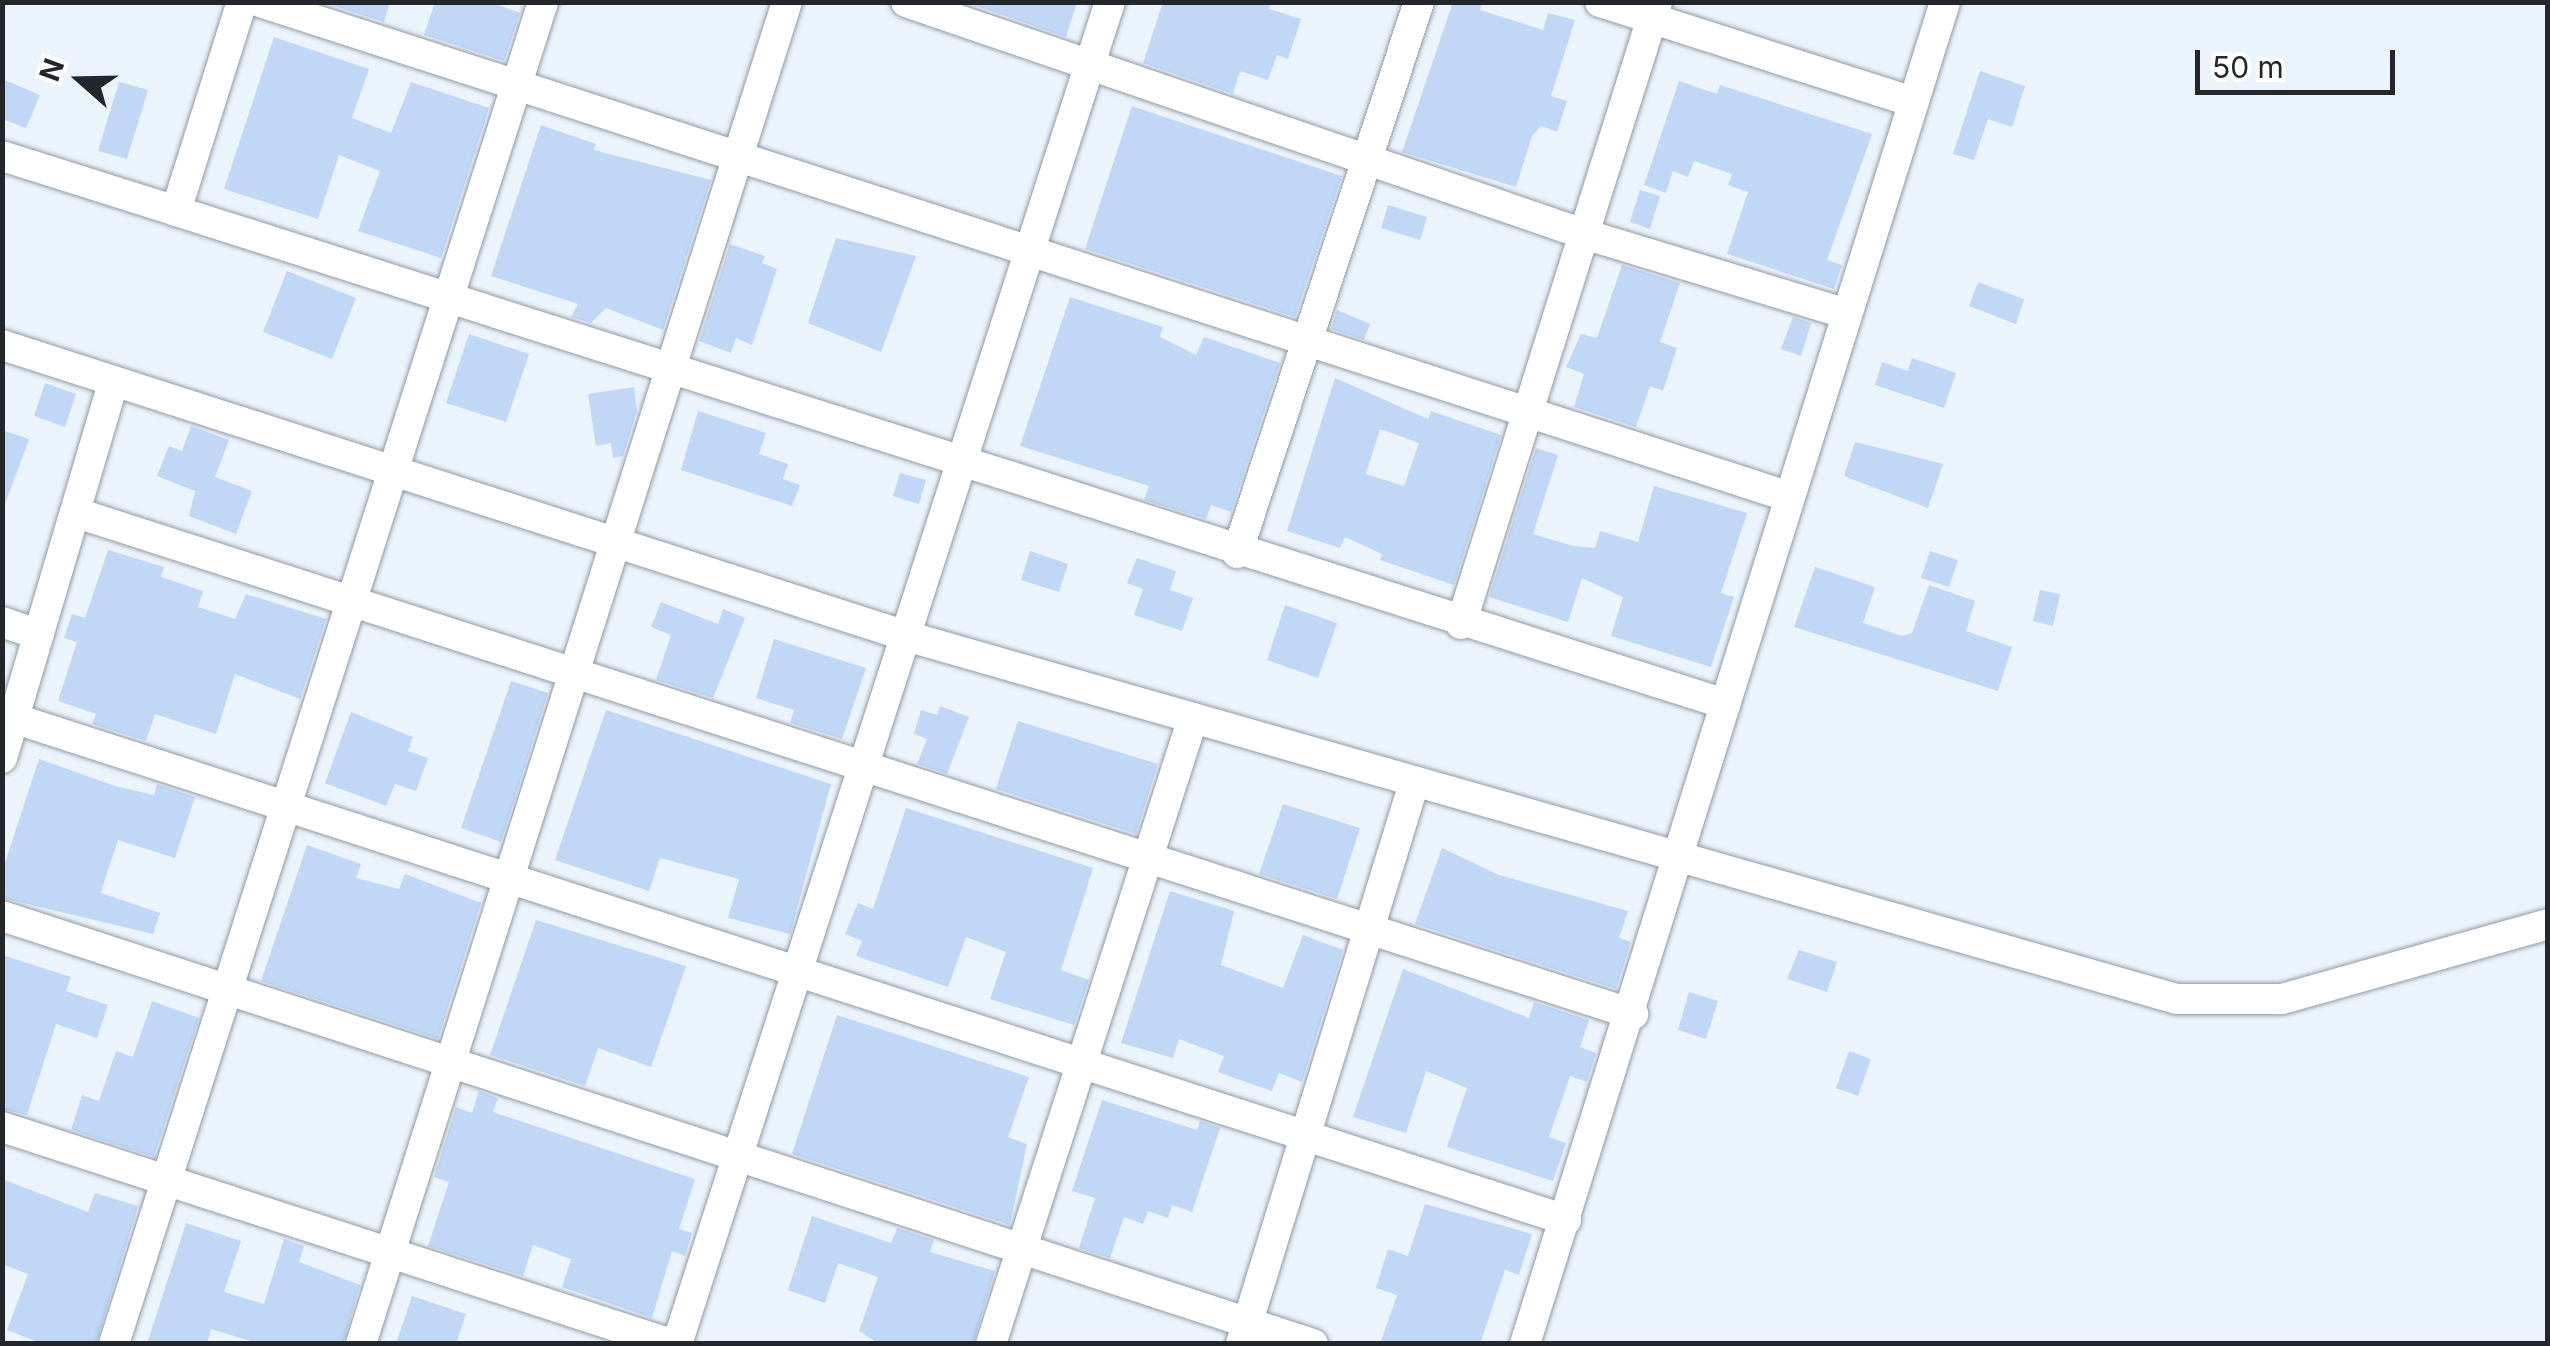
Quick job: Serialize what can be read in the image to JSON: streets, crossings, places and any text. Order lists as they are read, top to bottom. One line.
{"scale_bar":"50 m","north":"left"}
